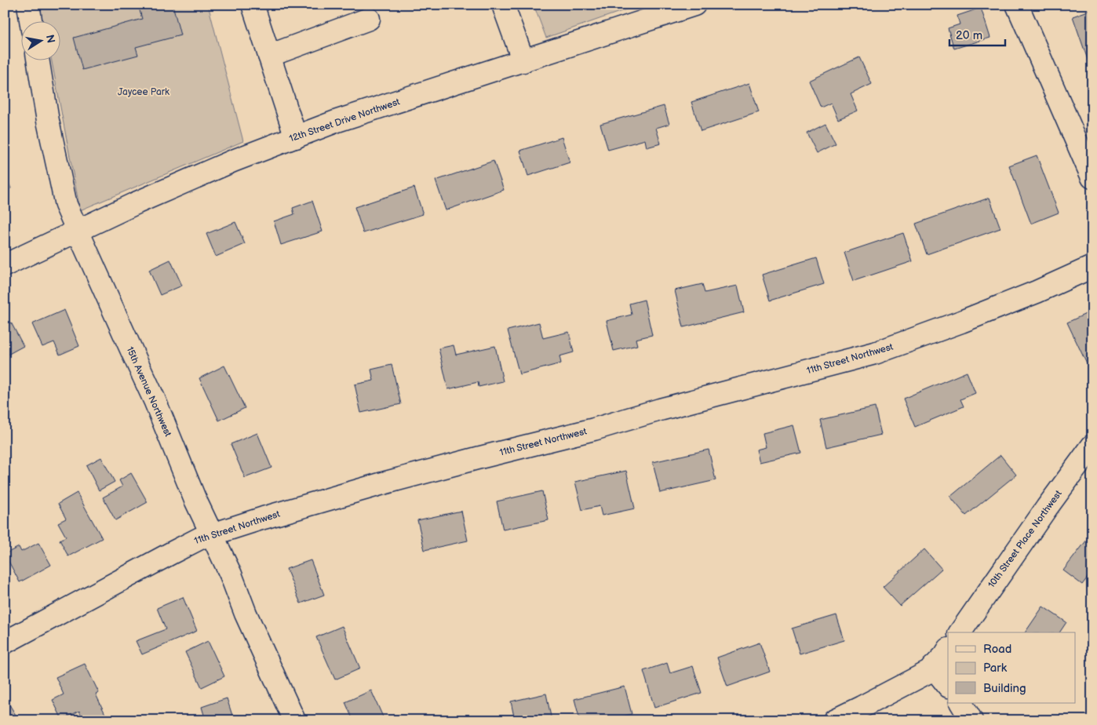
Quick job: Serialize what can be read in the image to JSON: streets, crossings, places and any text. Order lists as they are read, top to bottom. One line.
{"streets":{"street":["12th Street Drive Northwest","11th Street Northwest","15th Avenue Northwest","10th Street Place Northwest"]},"crossings":[["12th Street Drive Northwest","15th Avenue Northwest"],["11th Street Northwest","15th Avenue Northwest"]],"parks":["Jaycee Park"],"legend":["Road","Park","Building"],"scale_bar":"20 m","north":"right"}
